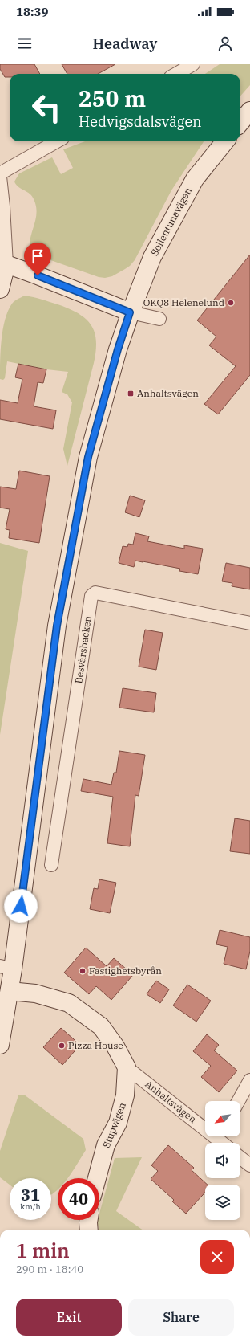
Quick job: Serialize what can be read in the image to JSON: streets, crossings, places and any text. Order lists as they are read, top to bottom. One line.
{"streets":{"street":["Sollentunavägen","Besvärsbacken","Anhaltsvägen","Stupvägen"]},"crossings":[["Anhaltsvägen","Stupvägen"]],"places":{"other":["OKQ8 Helenelund","Fastighetsbyrån","Pizza House"],"transit":["Anhaltsvägen"]},"north":"bottom left","page":{"status":"18:39","header":"Headway","turn":["250 m","Hedvigsdalsvägen"],"speed":"31 km/h","limit":"40","heading":["1 min","290 m · 18:40"],"buttons":["Exit","Share"]}}
